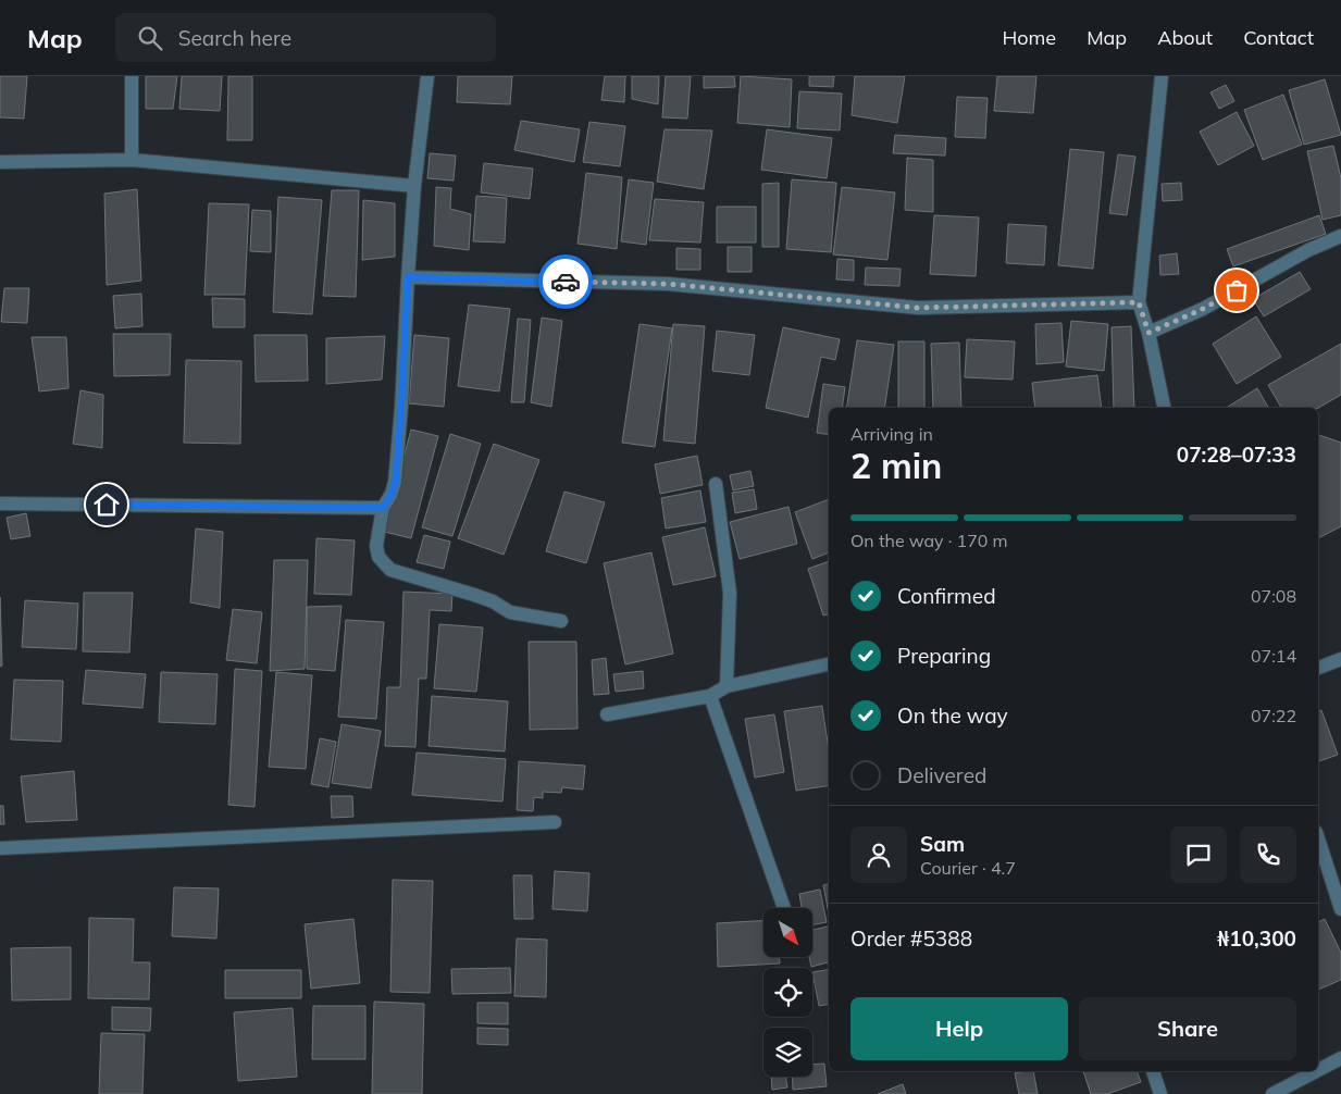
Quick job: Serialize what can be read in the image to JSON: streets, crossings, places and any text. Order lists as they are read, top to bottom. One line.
{"north":"bottom right","page":{"header":"Map","search":"Search here","nav":["Home","Map","About","Contact"],"heading":["2 min","Arriving in","07:28–07:33"],"panel":["Sam","Courier · 4.7","Order #5388","₦10,300"],"bar":"On the way · 170 m","list":[["Confirmed","07:08"],["Preparing","07:14"],["On the way","07:22"],"Delivered"],"buttons":["Help","Share"]}}
